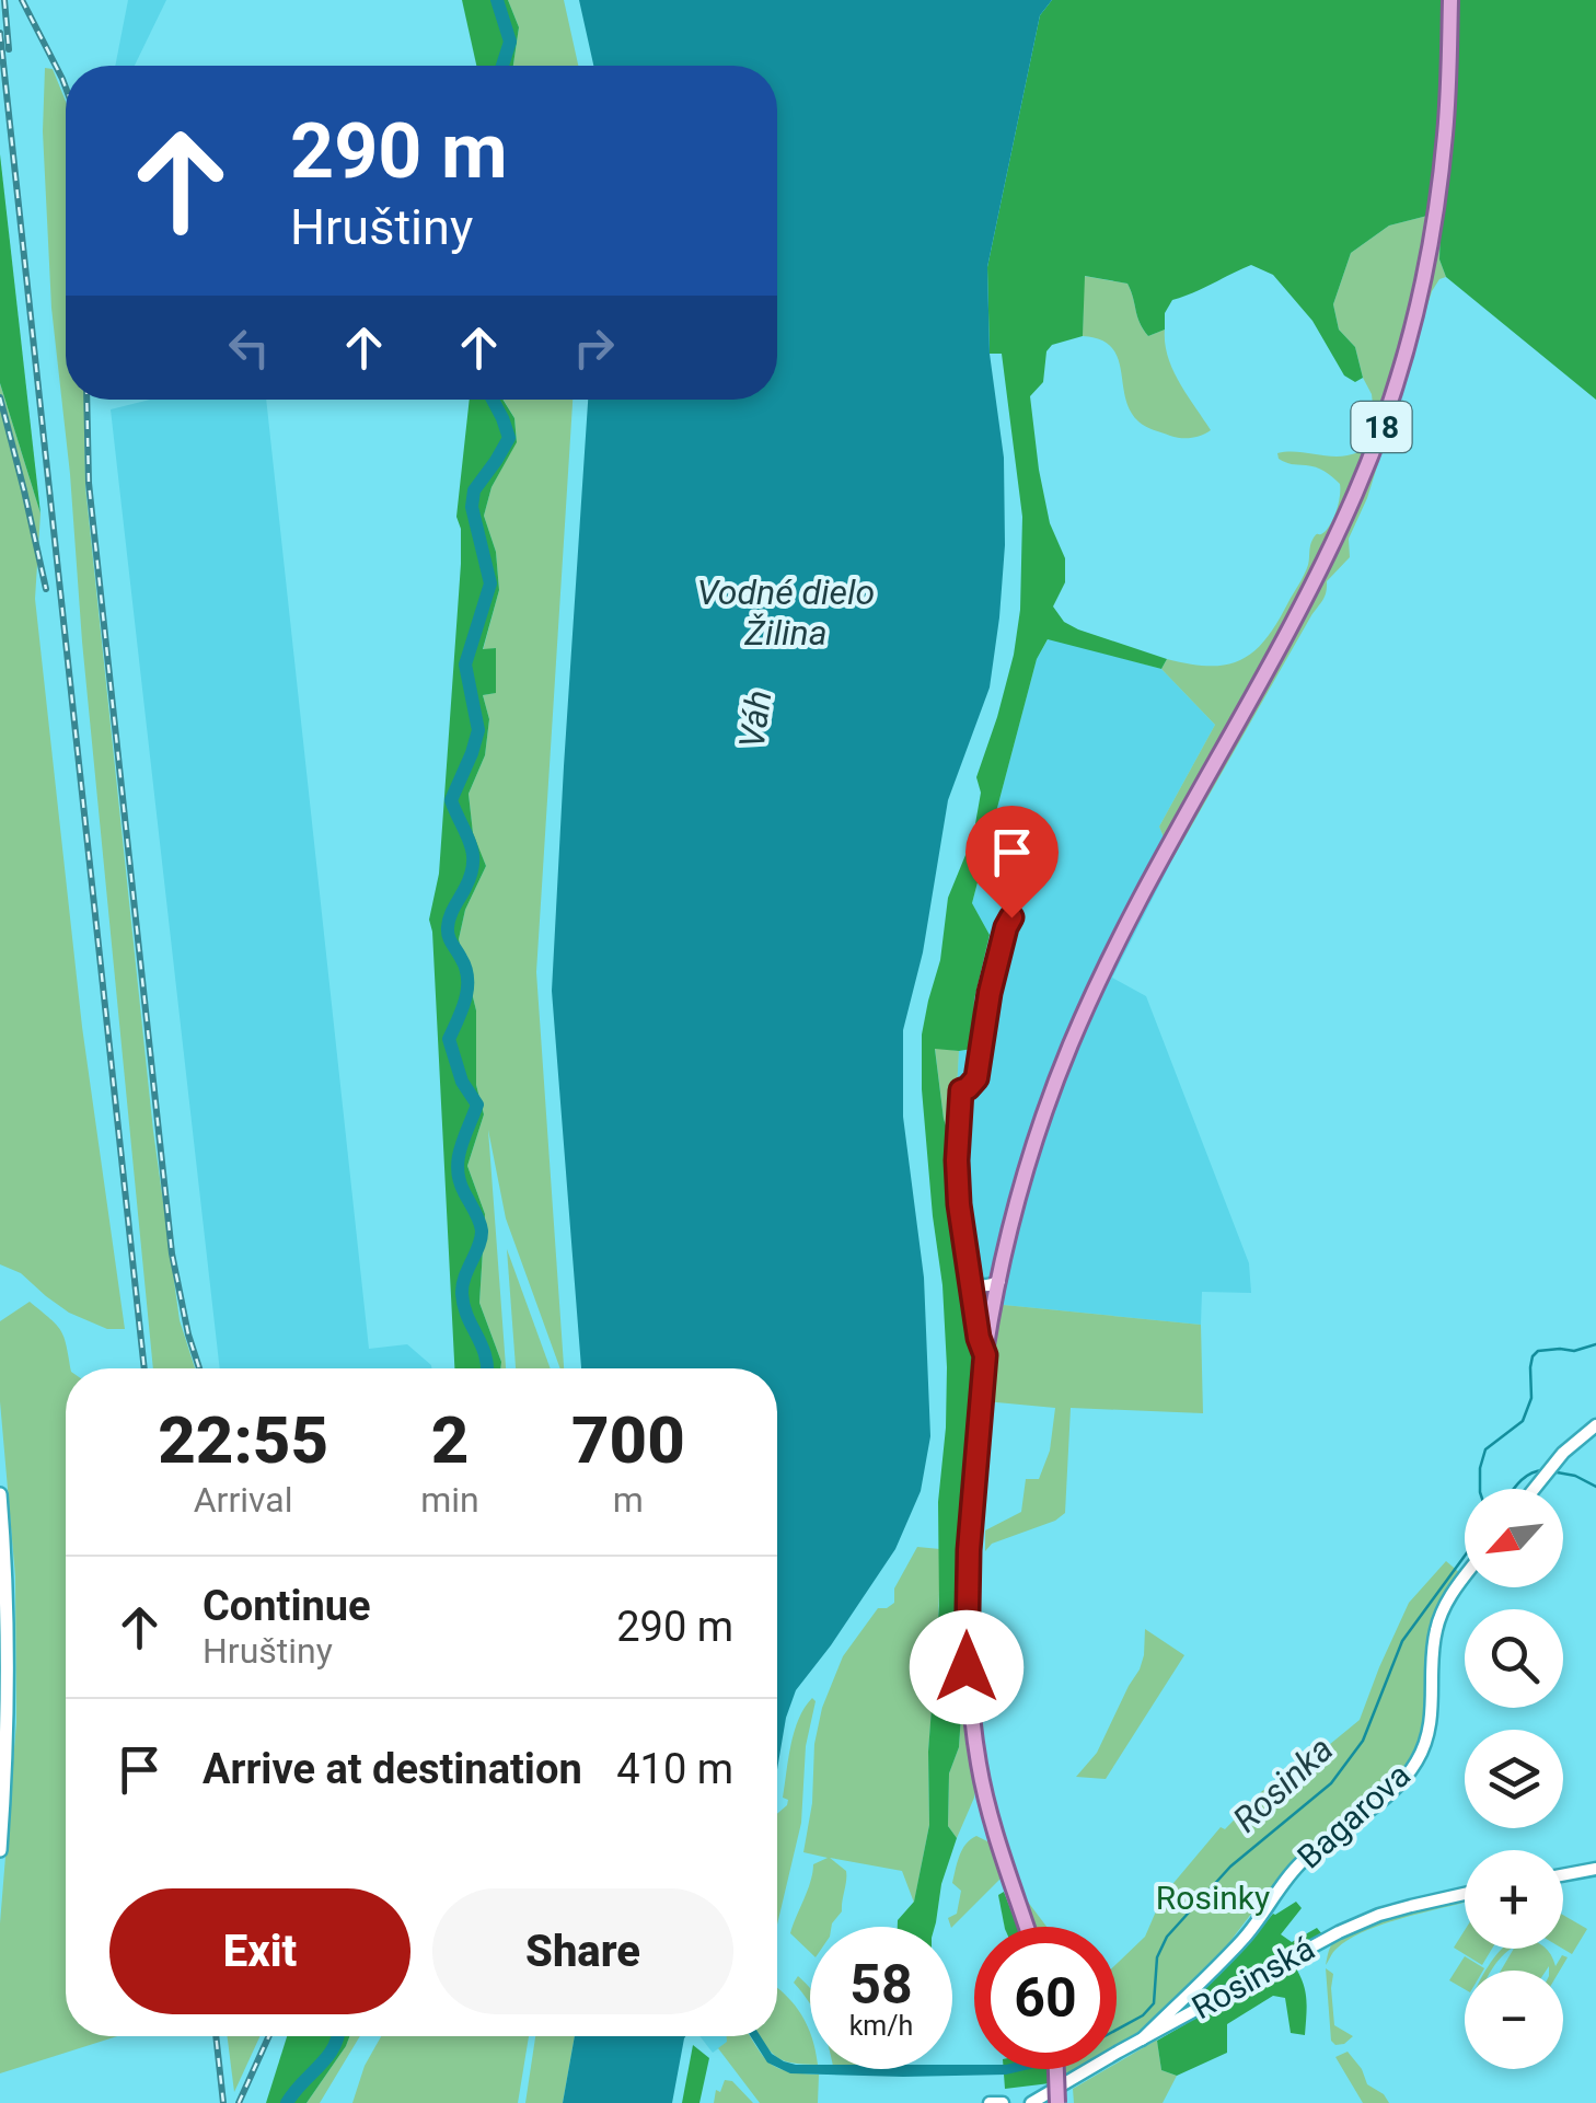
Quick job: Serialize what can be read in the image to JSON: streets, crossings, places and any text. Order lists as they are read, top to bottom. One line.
{"streets":{"main road":["18"],"street":["Bagarova","Rosinská"]},"crossings":[["Bagarova","Rosinská"]],"water":["Vodné dielo Žilina","Váh","Rosinka"],"parks":["Rosinky"],"north":"bottom left","page":{"turn":["290 m","Hruštiny"],"eta":["22:55","Arrival","2","min","700","m"],"map_buttons":["+","−"],"list":[{"name":"Continue","note":"Hruštiny","value":"290 m"},{"name":"Arrive at destination","value":"410 m"}],"buttons":["Exit","Share"],"speed":"58 km/h","limit":"60"}}
